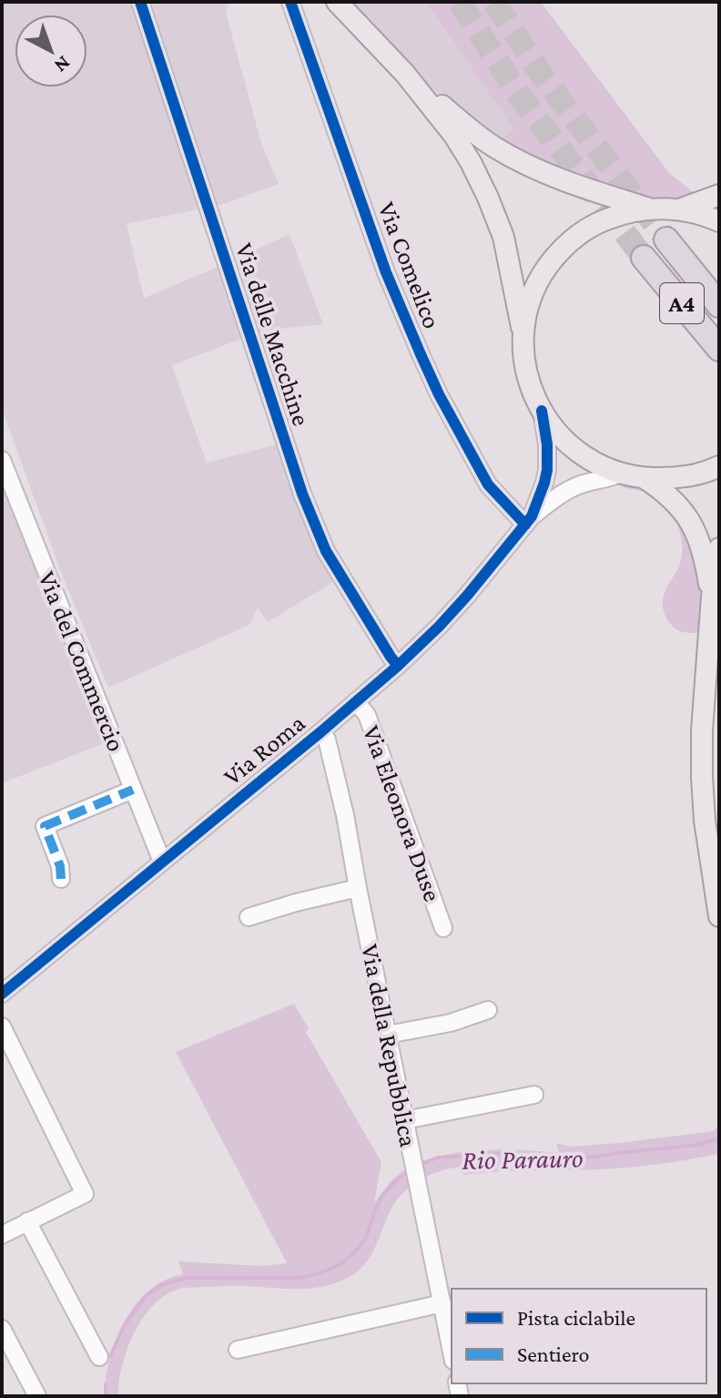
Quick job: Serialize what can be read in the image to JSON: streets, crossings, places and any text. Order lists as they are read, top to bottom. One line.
{"streets":{"highway":["A4"],"street":["Via Comelico","Via delle Macchine","Via del Commercio","Via Roma","Via Eleonora Duse","Via della Repubblica"]},"crossings":[["Via Comelico","Via Roma"],["Via delle Macchine","Via Roma"],["Via del Commercio","Via Roma"],["Via Roma","Via Eleonora Duse"],["Via Roma","Via della Repubblica"]],"water":["Rio Parauro"],"legend":["Pista ciclabile","Sentiero"],"north":"bottom right"}
